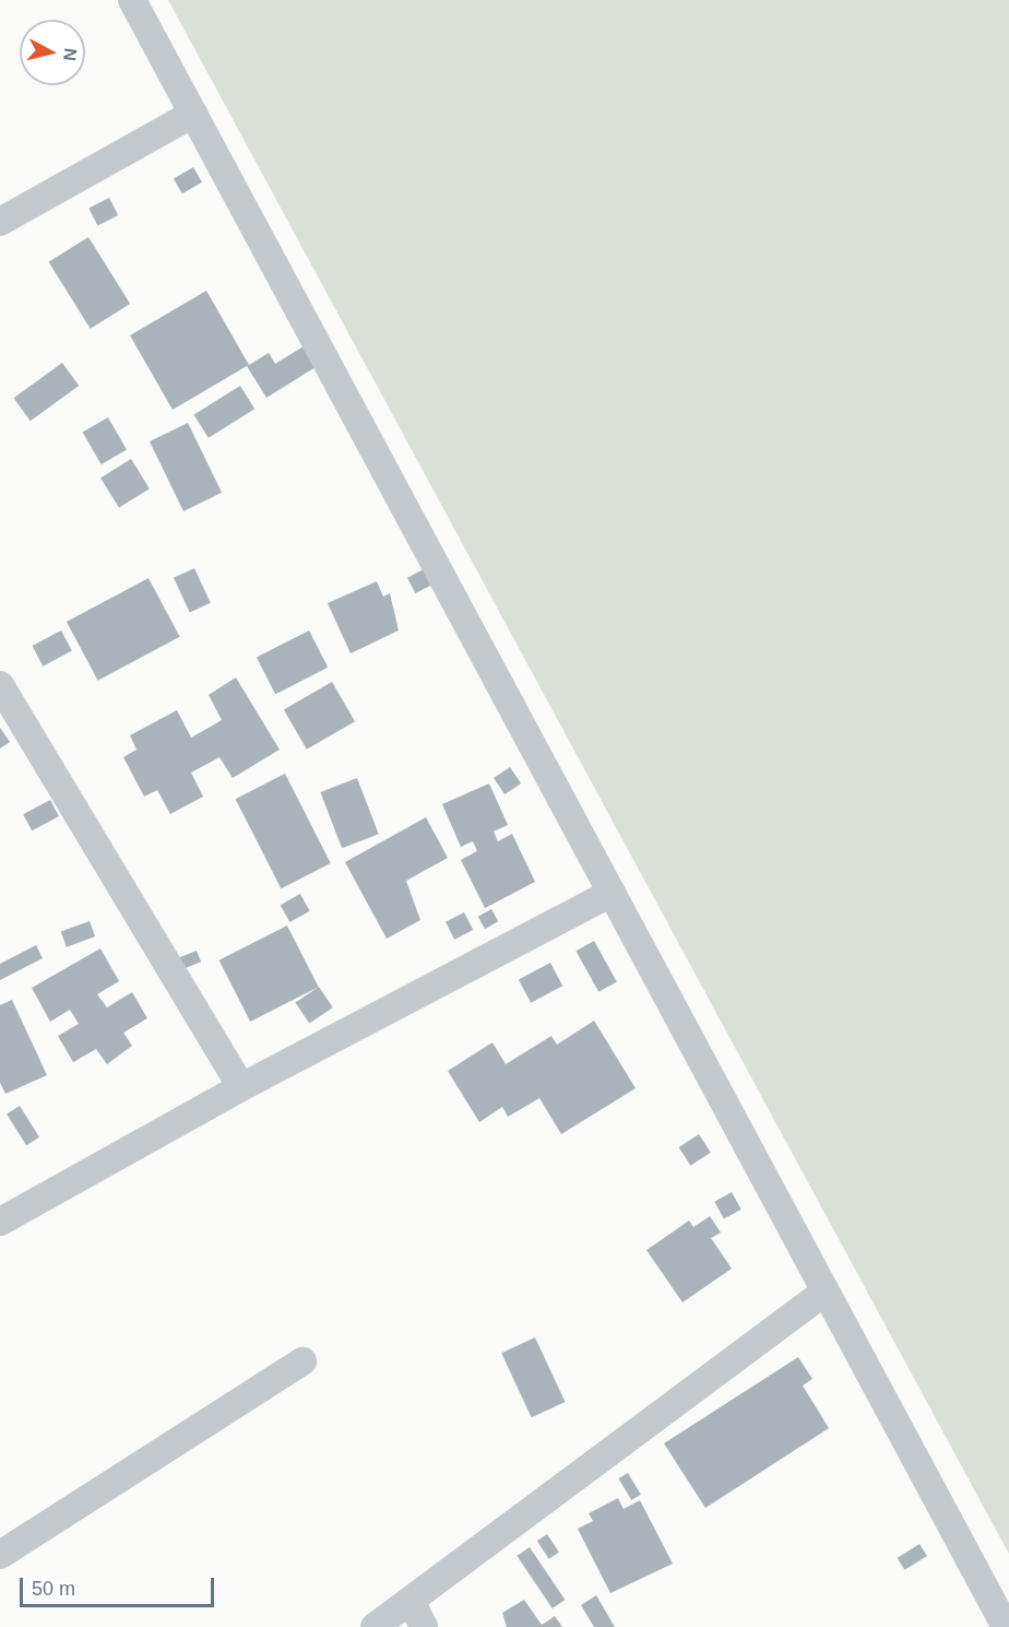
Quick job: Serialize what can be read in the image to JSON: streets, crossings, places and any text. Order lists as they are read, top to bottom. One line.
{"scale_bar":"50 m","north":"right"}
